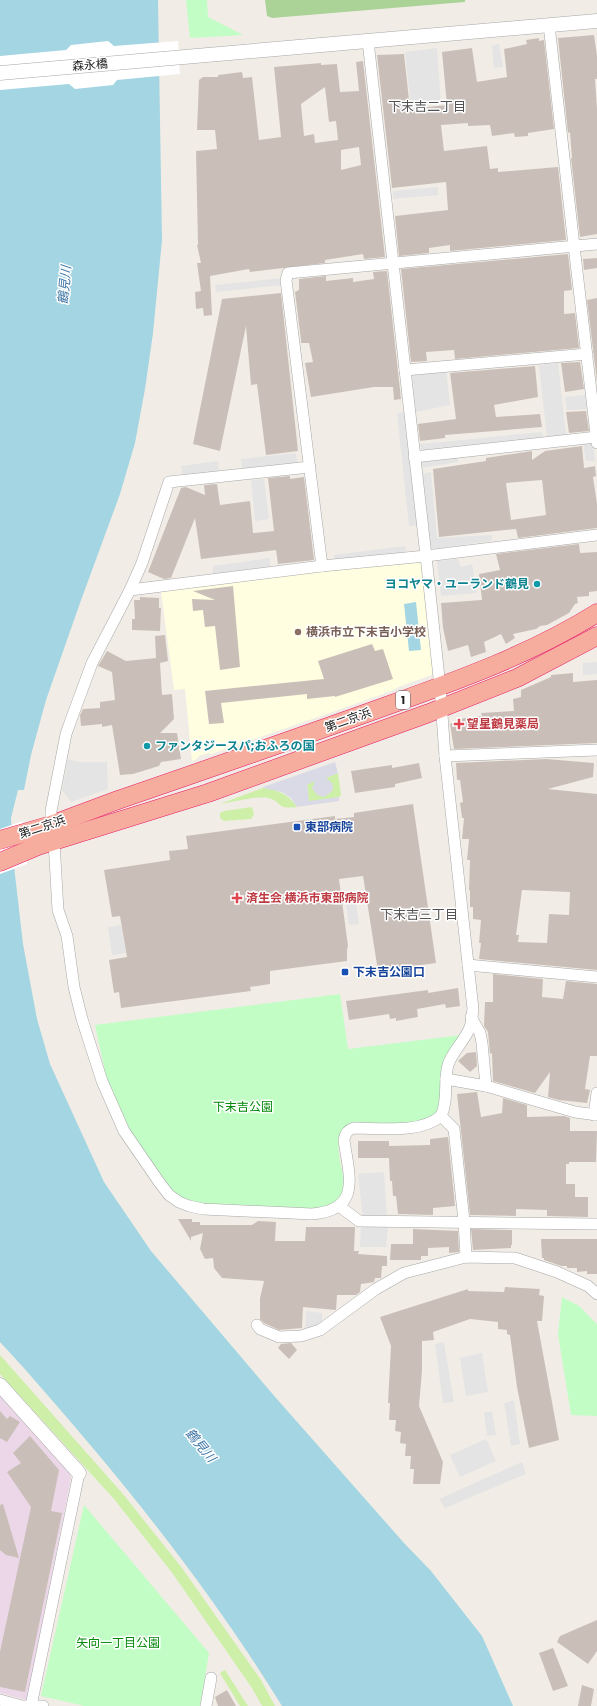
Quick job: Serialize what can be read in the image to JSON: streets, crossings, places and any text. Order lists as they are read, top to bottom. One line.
{"streets":{"highway":["1","第二京浜"],"street":["森永橋"]},"districts":["下末吉二丁目","下末吉三丁目"],"water":["鶴見川"],"parks":["下末吉公園","矢向一丁目公園"],"places":{"other":["ヨコヤマ・ユーランド鶴見","横浜市立下末吉小学校","ファンタジースパ;おふろの国"],"health":["望星鶴見薬局","済生会 横浜市東部病院"],"transit":["東部病院","下末吉公園口"]}}
